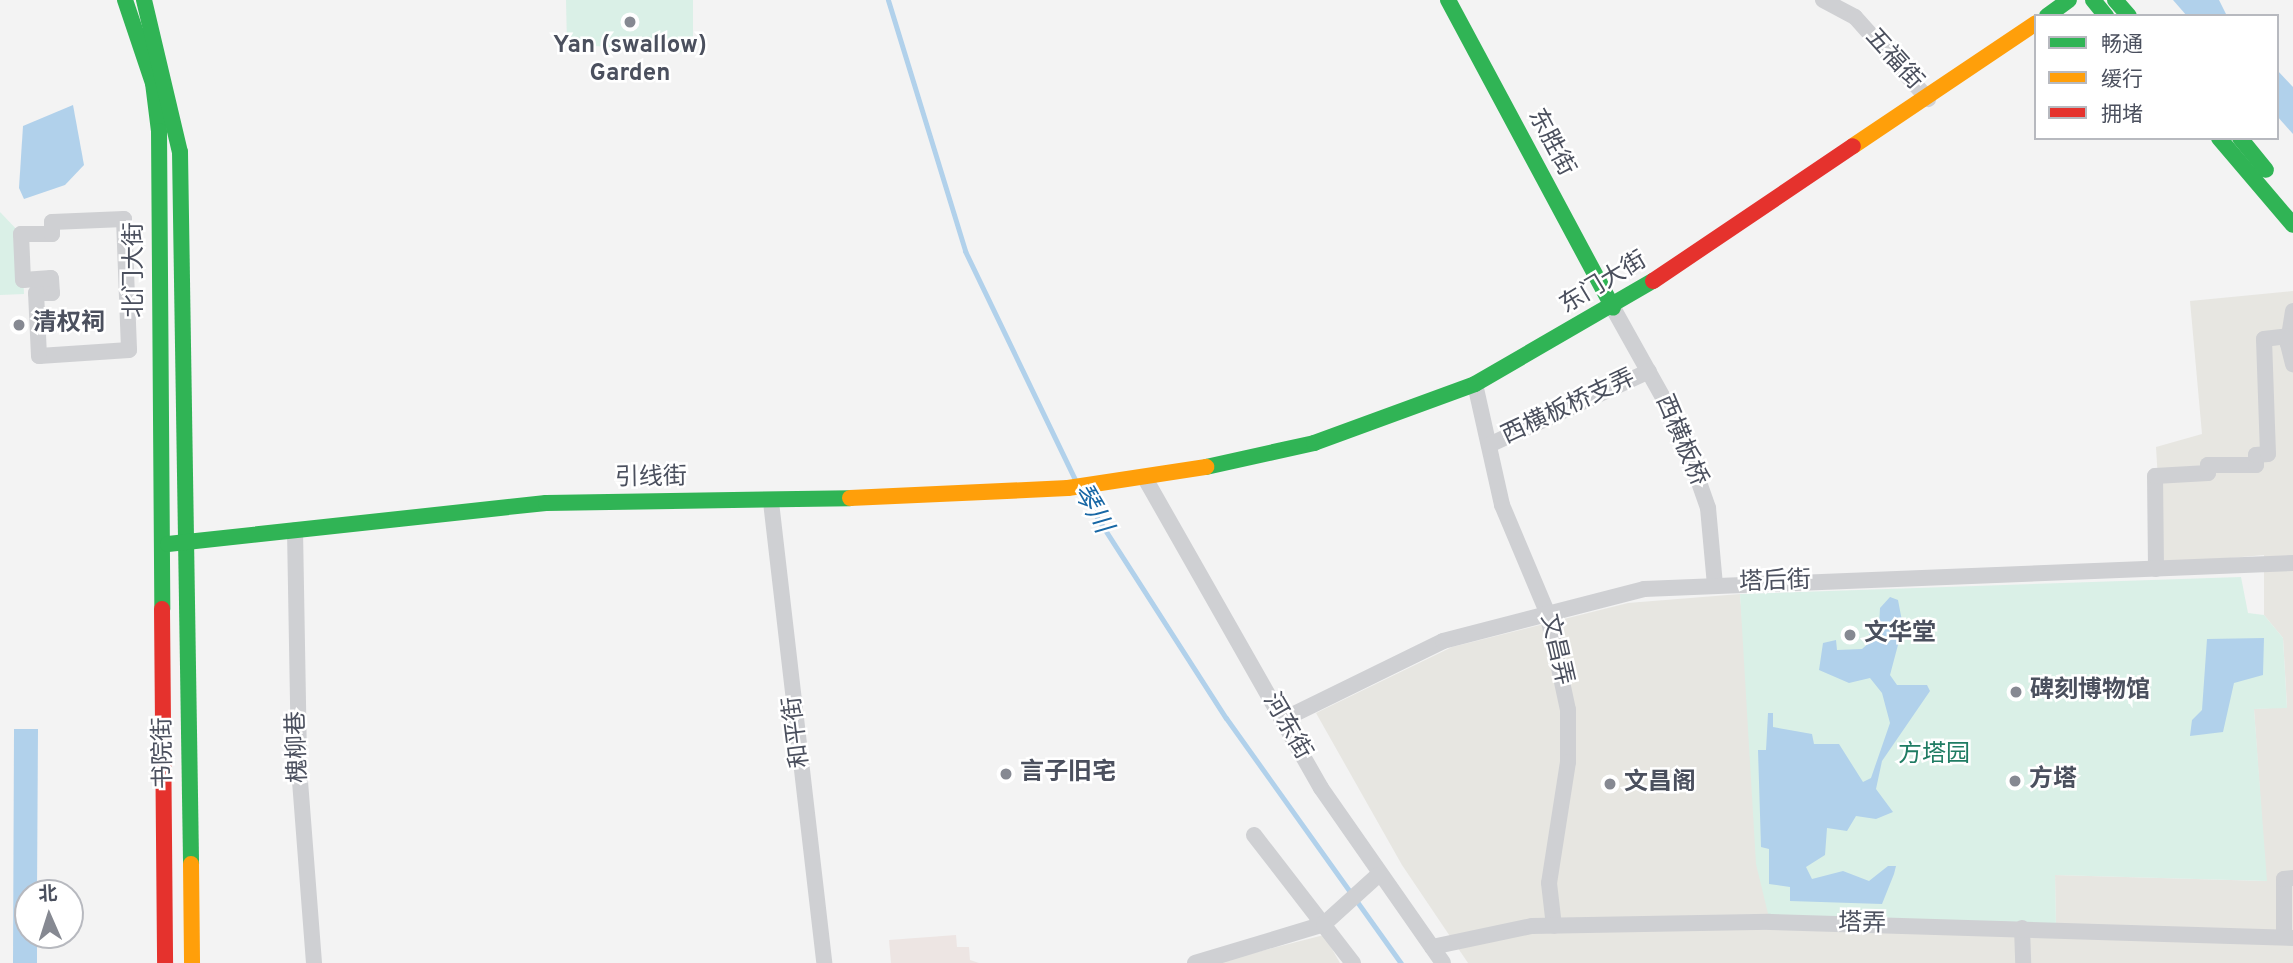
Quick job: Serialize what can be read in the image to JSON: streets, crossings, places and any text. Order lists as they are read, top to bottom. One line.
{"streets":{"street":["五福街","东胜街","北门大街","东门大街","西横板桥支弄","西横板桥","引线街","塔后街","文昌弄","河东街","和平街","槐柳巷","书院街","塔弄"]},"crossings":[["五福街","东门大街"],["东胜街","东门大街"],["东胜街","西横板桥"],["北门大街","引线街"],["北门大街","书院街"],["东门大街","西横板桥"],["东门大街","引线街"],["东门大街","文昌弄"],["东门大街","河东街"],["西横板桥支弄","西横板桥"],["西横板桥支弄","文昌弄"],["西横板桥","塔后街"],["引线街","河东街"],["引线街","和平街"],["引线街","槐柳巷"],["引线街","书院街"],["塔后街","文昌弄"],["塔后街","河东街"],["文昌弄","塔弄"],["河东街","塔弄"]],"water":["琴川"],"parks":["方塔园"],"places":["Yan (swallow) Garden","清权祠","文华堂","碑刻博物馆","言子旧宅","方塔","文昌阁"],"legend":["畅通","缓行","拥堵"],"north":"top"}
